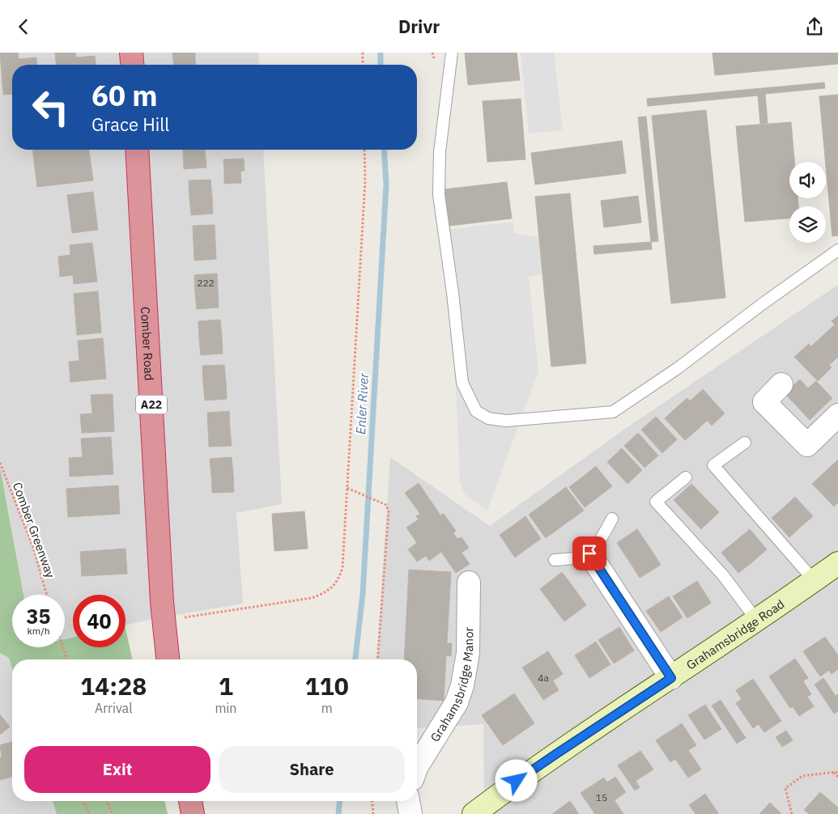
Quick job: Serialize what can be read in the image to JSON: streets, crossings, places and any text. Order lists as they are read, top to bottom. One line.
{"streets":{"highway":["Comber Road","A22"],"street":["Grahamsbridge Road","Grahamsbridge Manor"],"path":["Comber Greenway"]},"water":["Enler River"],"house_numbers":["222","4a","15"],"page":{"header":"Drivr","turn":["60 m","Grace Hill"],"speed":"35 km/h","limit":"40","eta":["14:28","Arrival","1","min","110","m"],"buttons":["Exit","Share"]}}
